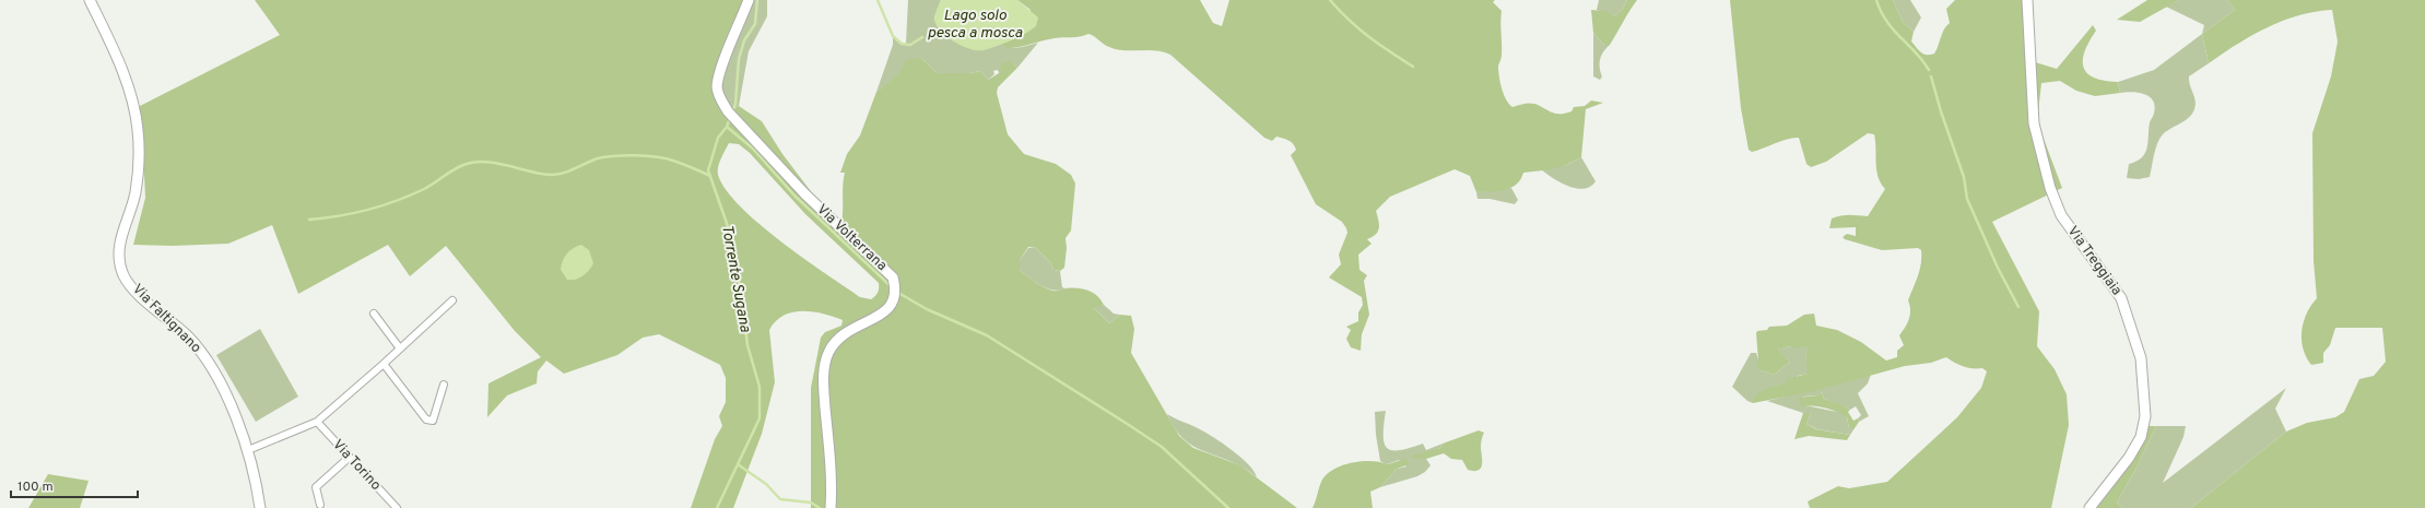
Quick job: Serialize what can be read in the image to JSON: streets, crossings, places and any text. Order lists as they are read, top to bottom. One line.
{"streets":{"street":["Via Volterrana","Via Treggiaia","Via Faltignano","Via Torino"]},"water":["Lago solo pesca a mosca","Torrente Sugana"],"scale_bar":"100 m"}
